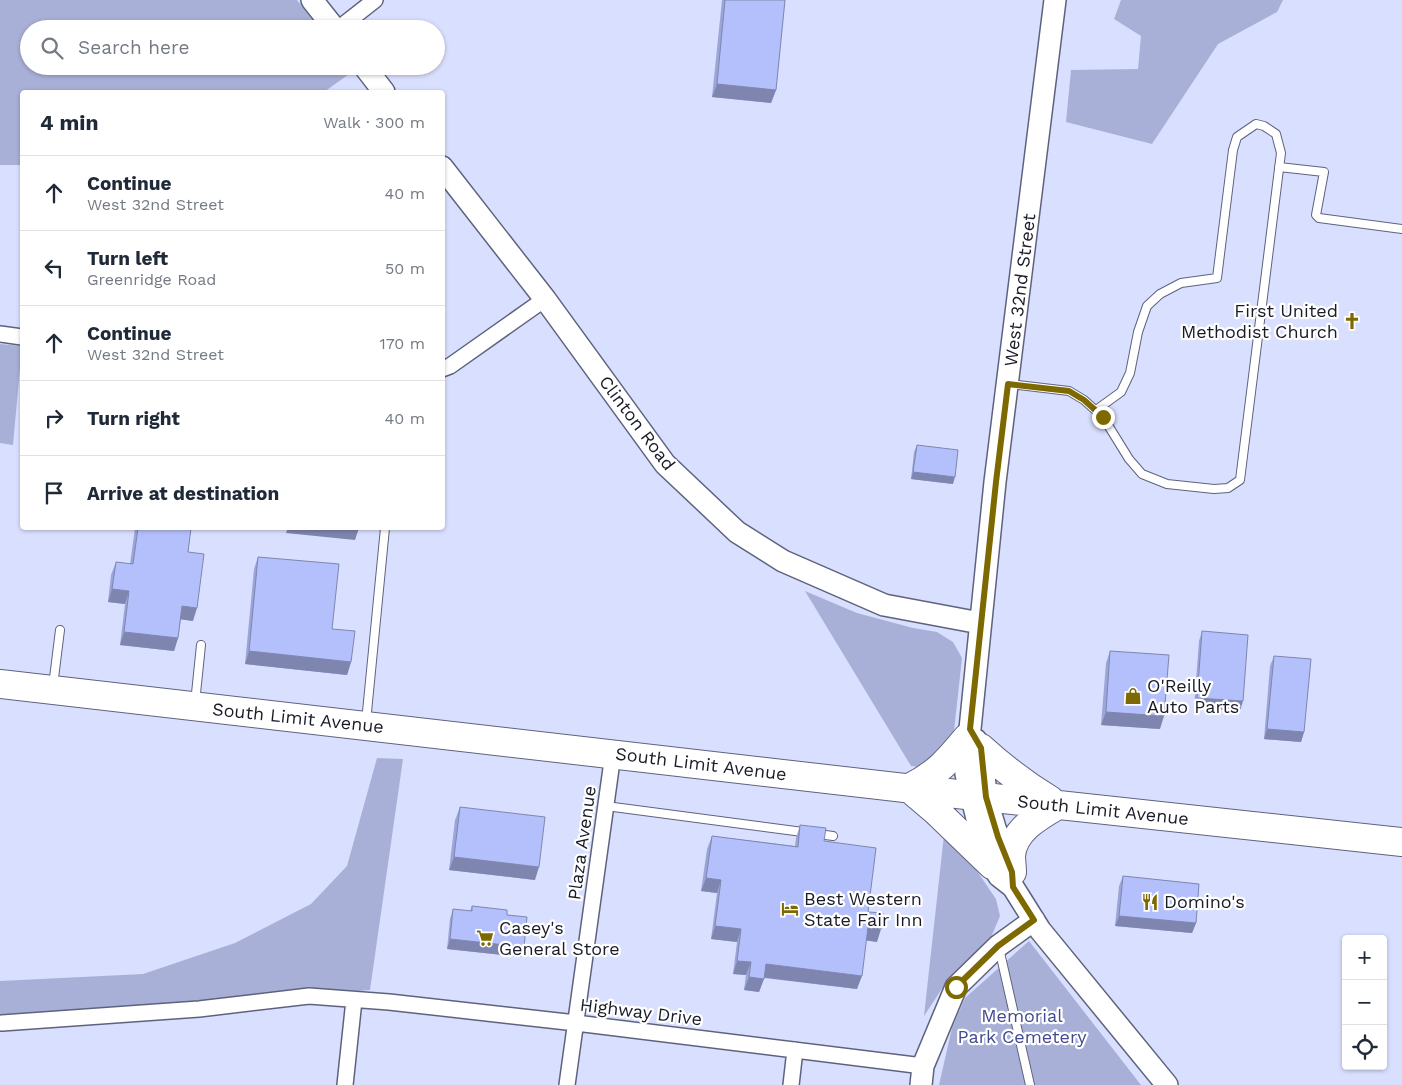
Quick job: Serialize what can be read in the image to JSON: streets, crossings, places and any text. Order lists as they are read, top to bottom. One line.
{"streets":{"highway":["South Limit Avenue"],"street":["West 32nd Street","Clinton Road","Plaza Avenue","Highway Drive"]},"crossings":[["West 32nd Street","Clinton Road"],["West 32nd Street","South Limit Avenue"],["South Limit Avenue","Plaza Avenue"],["Plaza Avenue","Highway Drive"]],"parks":["Memorial Park Cemetery"],"places":{"church":["First United Methodist Church"],"shop":["O'Reilly Auto Parts"],"restaurant":["Domino's"],"hotel":["Best Western State Fair Inn"],"supermarket":["Casey's General Store"]},"page":{"search":"Search here","heading":["4 min","Walk · 300 m"],"list":[["Continue","West 32nd Street","40 m"],["Turn left","Greenridge Road","50 m"],["Continue","West 32nd Street","170 m"],["Turn right","40 m"],"Arrive at destination"],"map_buttons":["+","−"]}}
